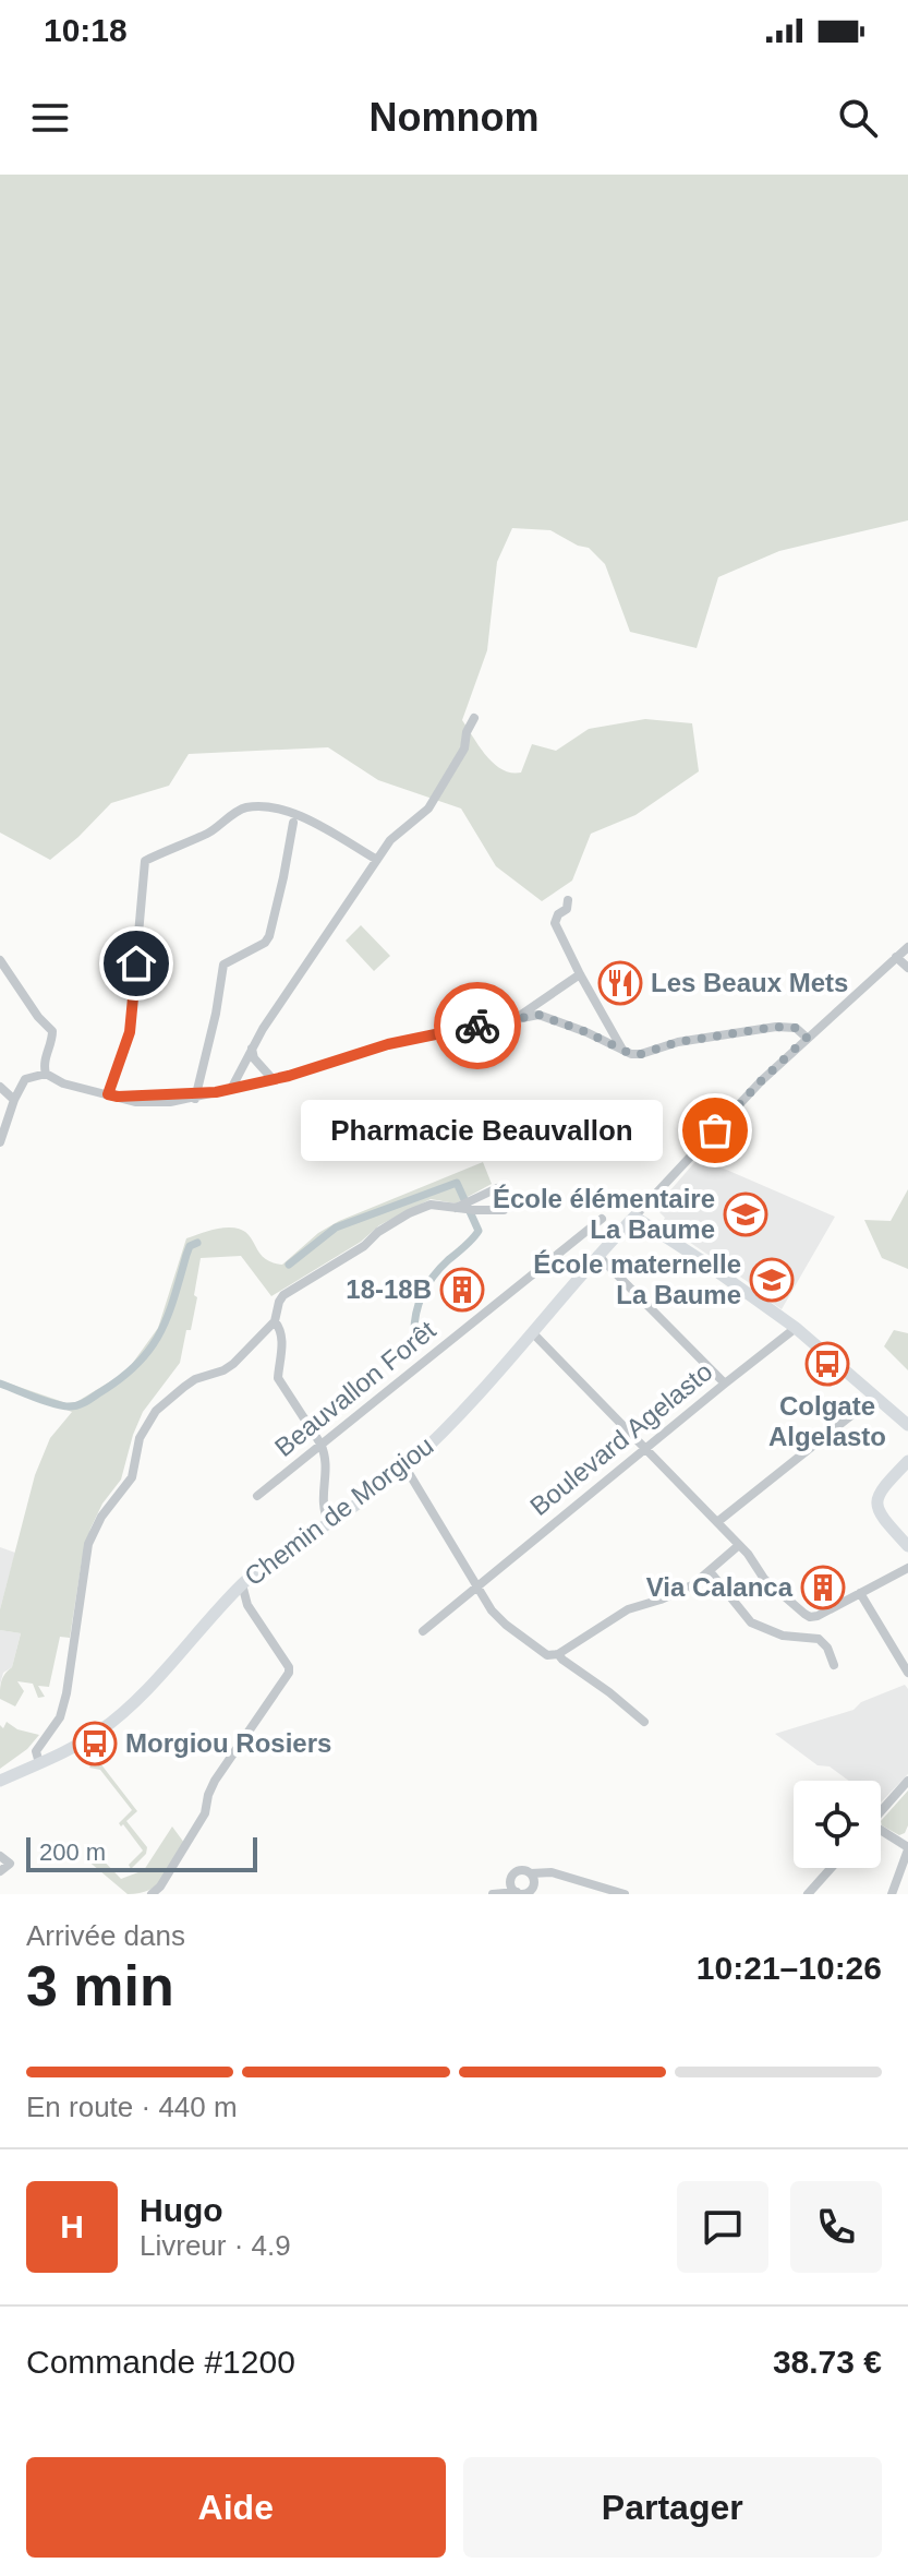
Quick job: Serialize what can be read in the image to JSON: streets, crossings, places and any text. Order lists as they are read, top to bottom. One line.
{"streets":{"street":["Beauvallon Forêt","Boulevard Agelasto","Chemin de Morgiou"]},"places":{"restaurant":["Les Beaux Mets"],"other":["Pharmacie Beauvallon"],"school or university":["École élémentaire La Baume","École maternelle La Baume"],"building":["18-18B","Via Calanca"],"bus stop":["Colgate Algelasto","Morgiou Rosiers"]},"scale_bar":"200 m","page":{"status":"10:18","header":"Nomnom","bubble":"Pharmacie Beauvallon","scale":"200 m","heading":["3 min","Arrivée dans","10:21–10:26"],"panel":["Hugo","Livreur · 4.9","Commande #1200","38.73 €"],"bar":"En route · 440 m","round":"H","buttons":["Aide","Partager"]}}
